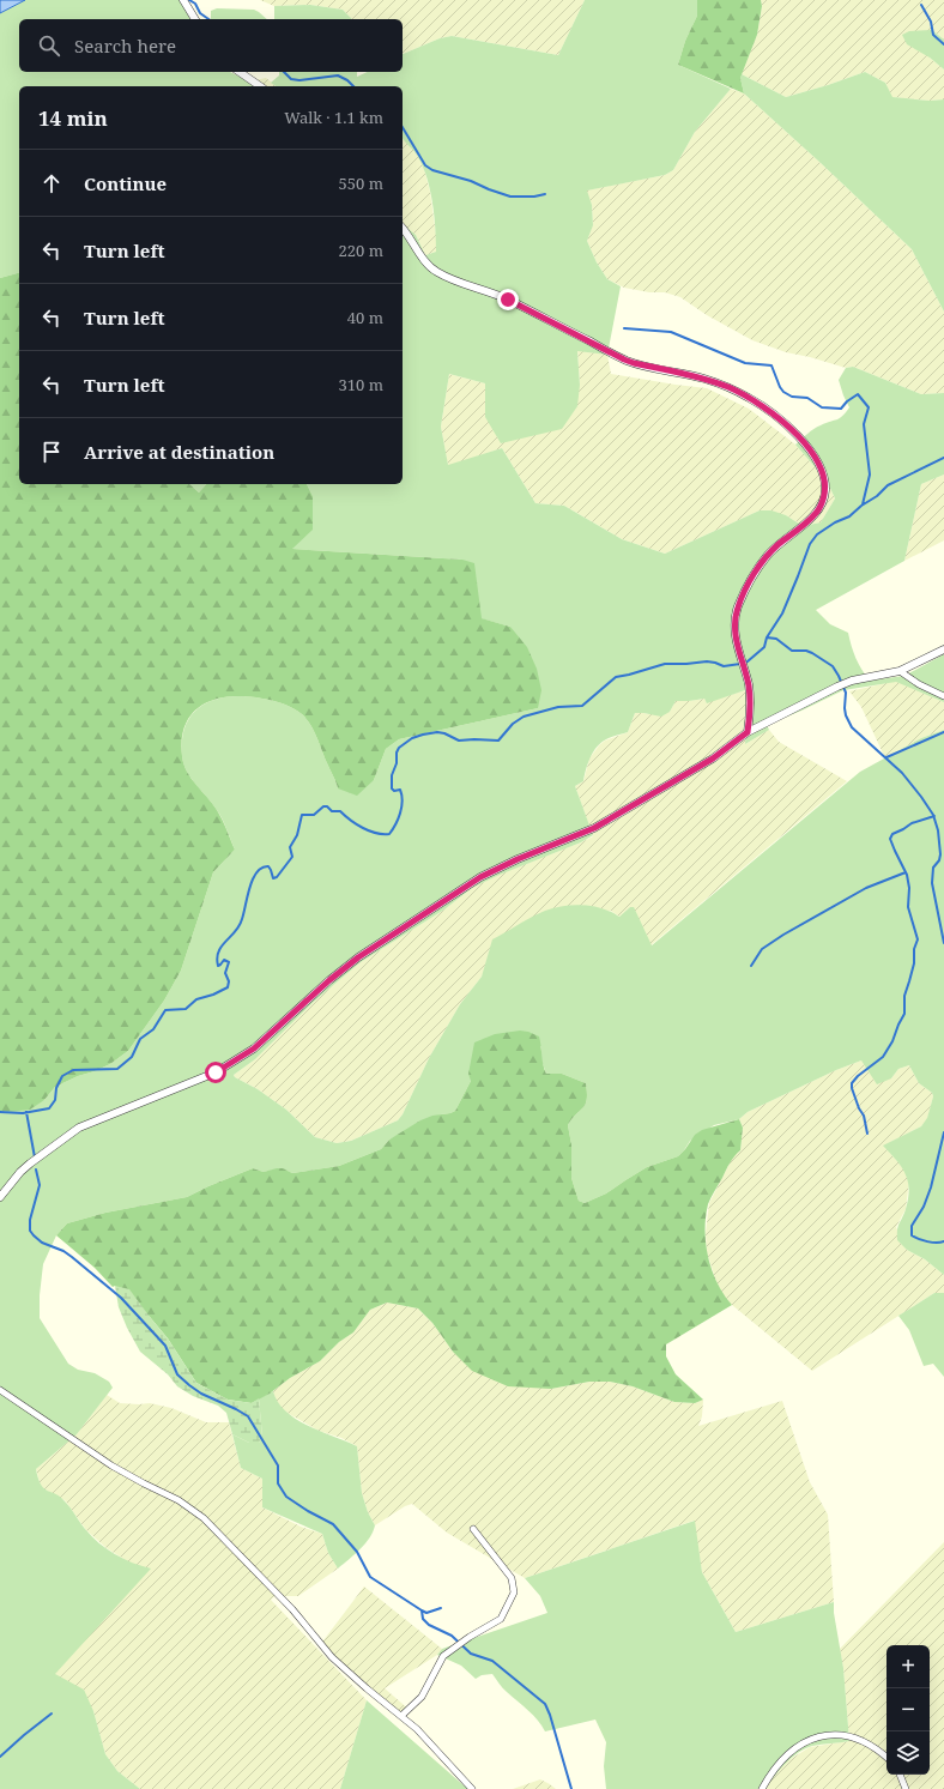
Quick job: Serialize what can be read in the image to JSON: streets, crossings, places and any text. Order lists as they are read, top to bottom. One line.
{"page":{"search":"Search here","heading":["14 min","Walk · 1.1 km"],"list":[["Continue","550 m"],["Turn left","220 m"],["Turn left","40 m"],["Turn left","310 m"],"Arrive at destination"],"map_buttons":["+","−"]}}
